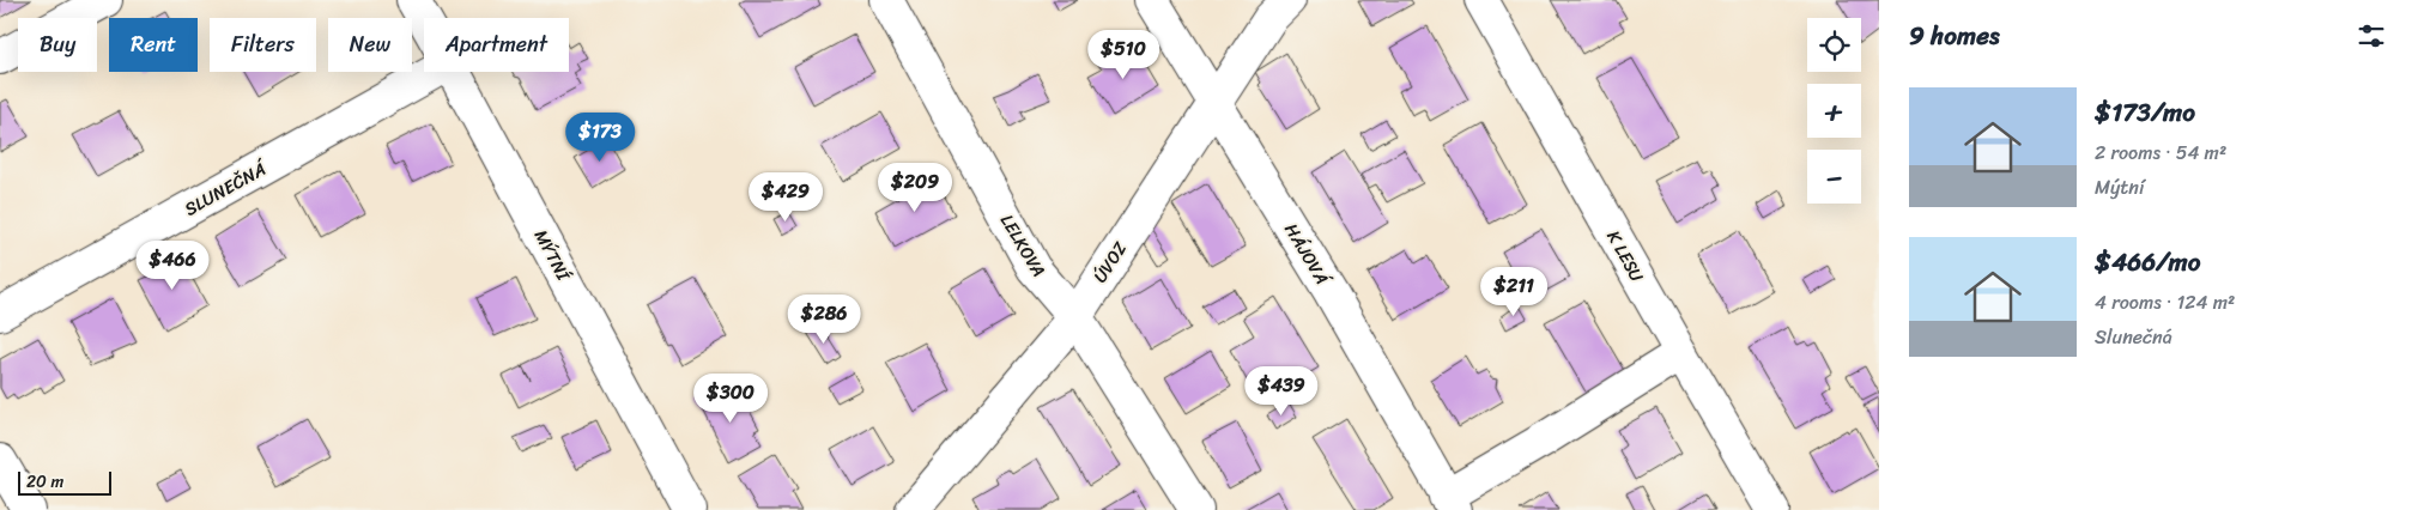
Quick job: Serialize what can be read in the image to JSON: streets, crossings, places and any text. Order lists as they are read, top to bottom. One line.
{"streets":{"street":["SLUNEČNÁ","LELKOVA","HÁJOVÁ","MÝTNÍ","K LESU","ÚVOZ"]},"crossings":[["LELKOVA","ÚVOZ"],["HÁJOVÁ","ÚVOZ"]],"scale_bar":"20 m","page":{"heading":"9 homes","map_buttons":["+","−"],"chip":["Buy","Rent","Filters","New","Apartment"],"price":["$510","$173","$209","$429","$466","$211","$286","$439","$300"],"list":[{"name":"$173/mo","note":"2 rooms · 54 m² · Mýtní"},{"name":"$466/mo","note":"4 rooms · 124 m² · Slunečná"}],"scale":"20 m"}}
